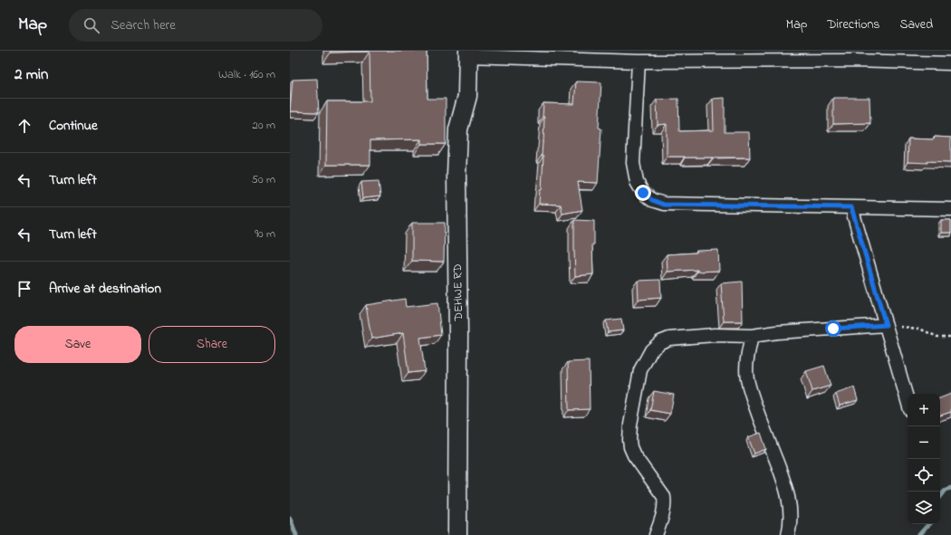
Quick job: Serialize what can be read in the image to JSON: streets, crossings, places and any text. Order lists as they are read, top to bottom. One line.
{"streets":{"street":["DEHWE RD"]},"page":{"header":"Map","search":"Search here","nav":["Map","Directions","Saved"],"heading":["2 min","Walk · 160 m"],"list":[["Continue","20 m"],["Turn left","50 m"],["Turn left","90 m"],"Arrive at destination"],"buttons":["Save","Share"],"map_buttons":["+","−"]}}
